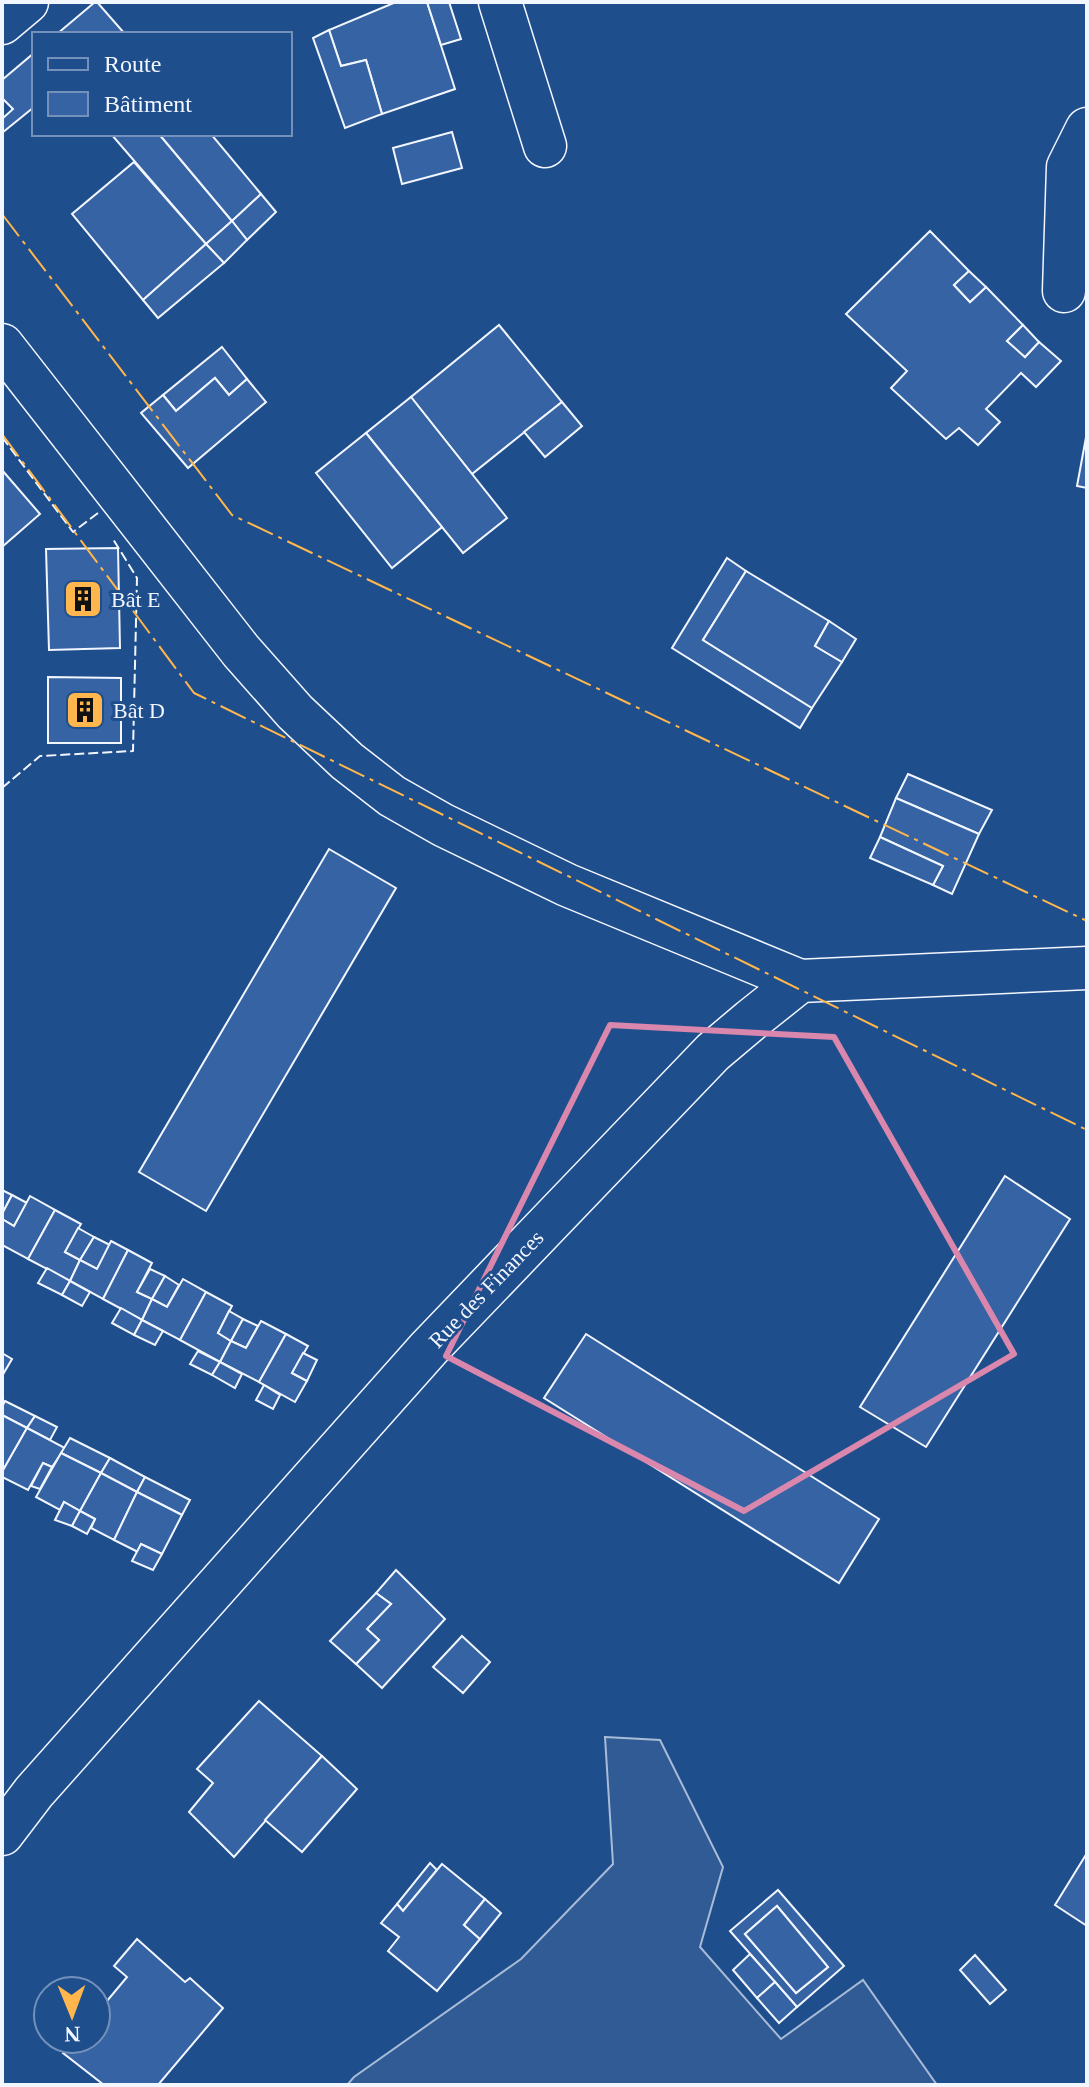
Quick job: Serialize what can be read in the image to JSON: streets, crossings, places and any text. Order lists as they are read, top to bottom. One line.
{"streets":{"street":["Rue des Finances"]},"places":{"building":["Bât E","Bât D"]},"legend":["Route","Bâtiment"],"north":"bottom"}
